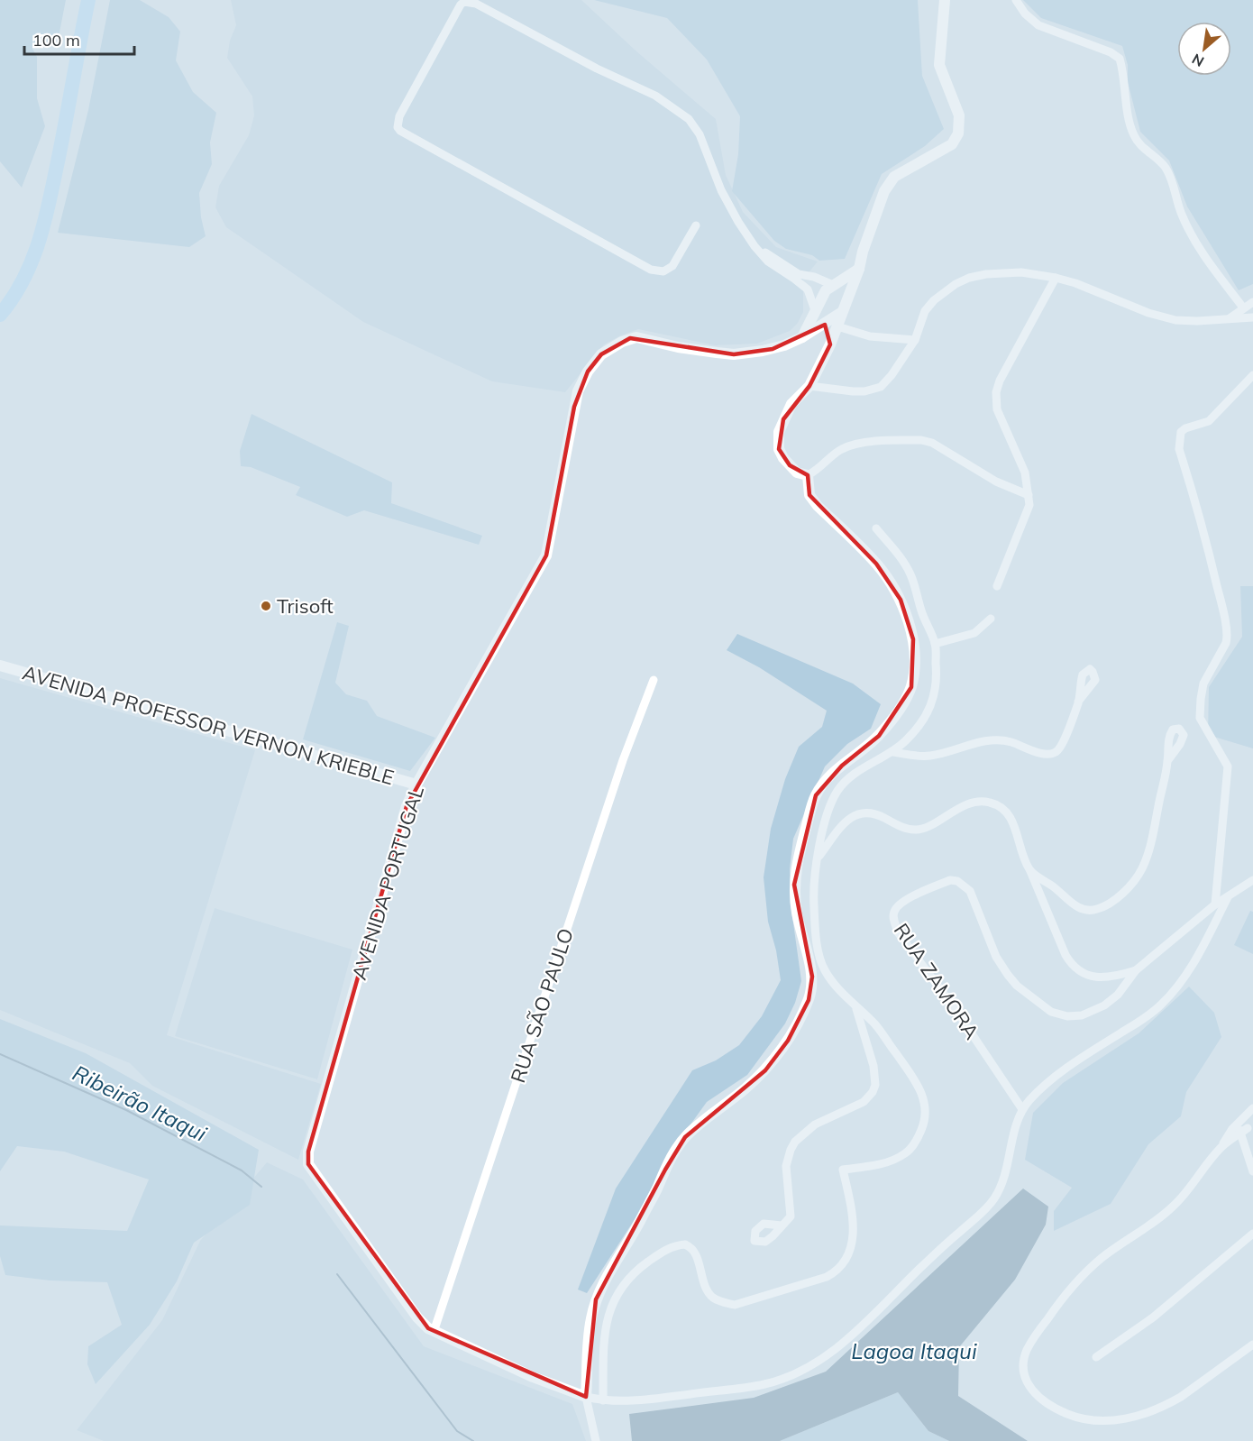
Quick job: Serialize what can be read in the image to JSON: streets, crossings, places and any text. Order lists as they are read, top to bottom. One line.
{"streets":{"street":["AVENIDA PROFESSOR VERNON KRIEBLE","AVENIDA PORTUGAL","RUA ZAMORA","RUA SÃO PAULO"]},"crossings":[["AVENIDA PROFESSOR VERNON KRIEBLE","AVENIDA PORTUGAL"],["AVENIDA PORTUGAL","RUA ZAMORA"],["AVENIDA PORTUGAL","RUA SÃO PAULO"]],"water":["Ribeirão Itaqui","Lagoa Itaqui"],"places":["Trisoft"],"scale_bar":"100 m","north":"bottom left"}
